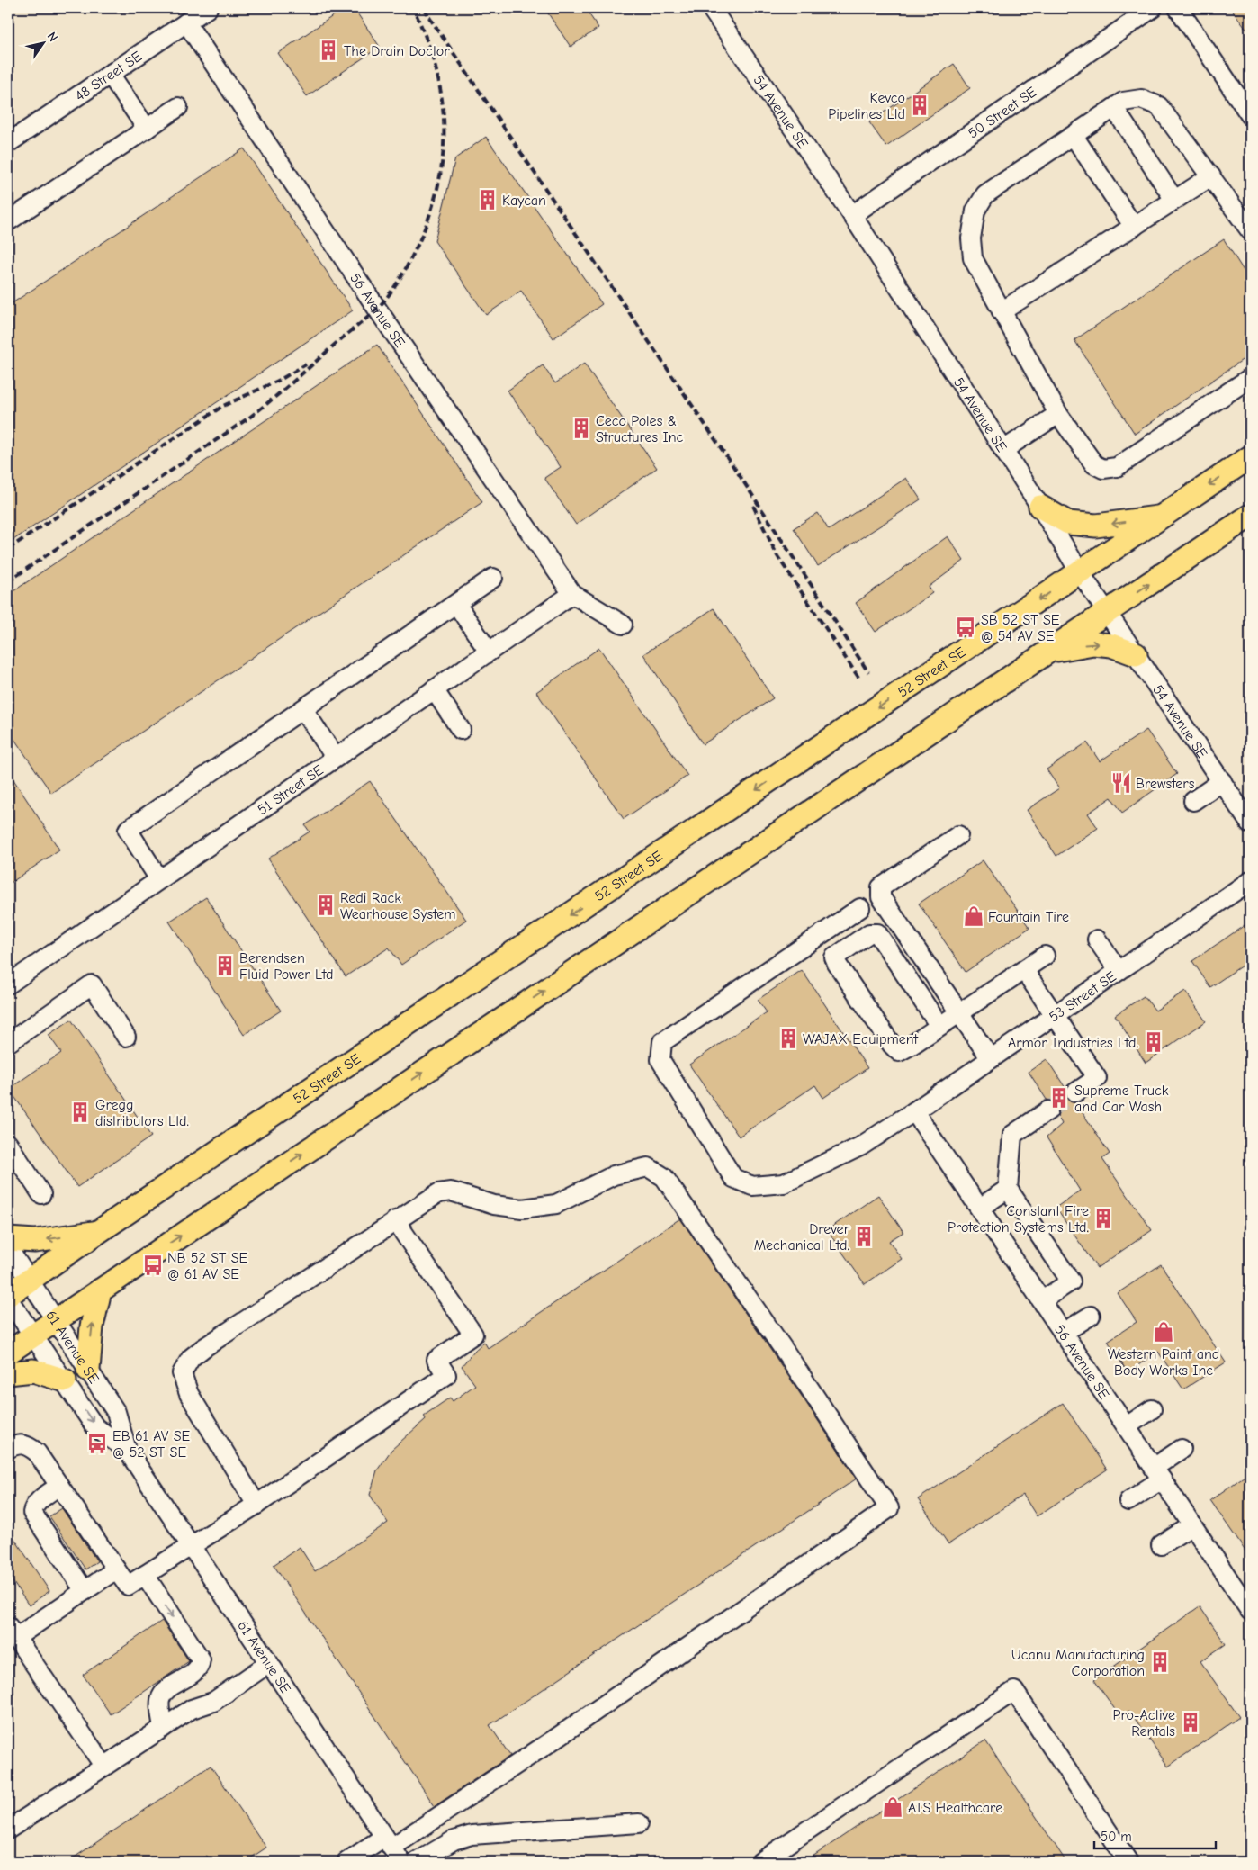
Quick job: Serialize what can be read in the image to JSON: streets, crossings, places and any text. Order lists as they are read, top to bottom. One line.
{"streets":{"main road":["52 Street SE"],"street":["48 Street SE","54 Avenue SE","50 Street SE","56 Avenue SE","51 Street SE","53 Street SE","61 Avenue SE"]},"crossings":[["48 Street SE","56 Avenue SE"],["54 Avenue SE","50 Street SE"],["54 Avenue SE","52 Street SE"],["56 Avenue SE","51 Street SE"],["56 Avenue SE","53 Street SE"],["52 Street SE","61 Avenue SE"]],"places":{"building":["The Drain Doctor","Kevco Pipelines Ltd","Kaycan","Ceco Poles & Structures Inc","Redi Rack Wearhouse System","Berendsen Fluid Power Ltd","WAJAX Equipment","Armor Industries Ltd.","Supreme Truck and Car Wash","Gregg distributors Ltd.","Constant Fire Protection Systems Ltd.","Drever Mechanical Ltd.","Ucanu Manufacturing Corporation","Pro-Active Rentals"],"bus stop":["SB 52 ST SE @ 54 AV SE","NB 52 ST SE @ 61 AV SE","EB 61 AV SE @ 52 ST SE"],"restaurant":["Brewsters"],"shop":["Fountain Tire","Western Paint and Body Works Inc","ATS Healthcare"]},"scale_bar":"50 m","north":"top right"}
